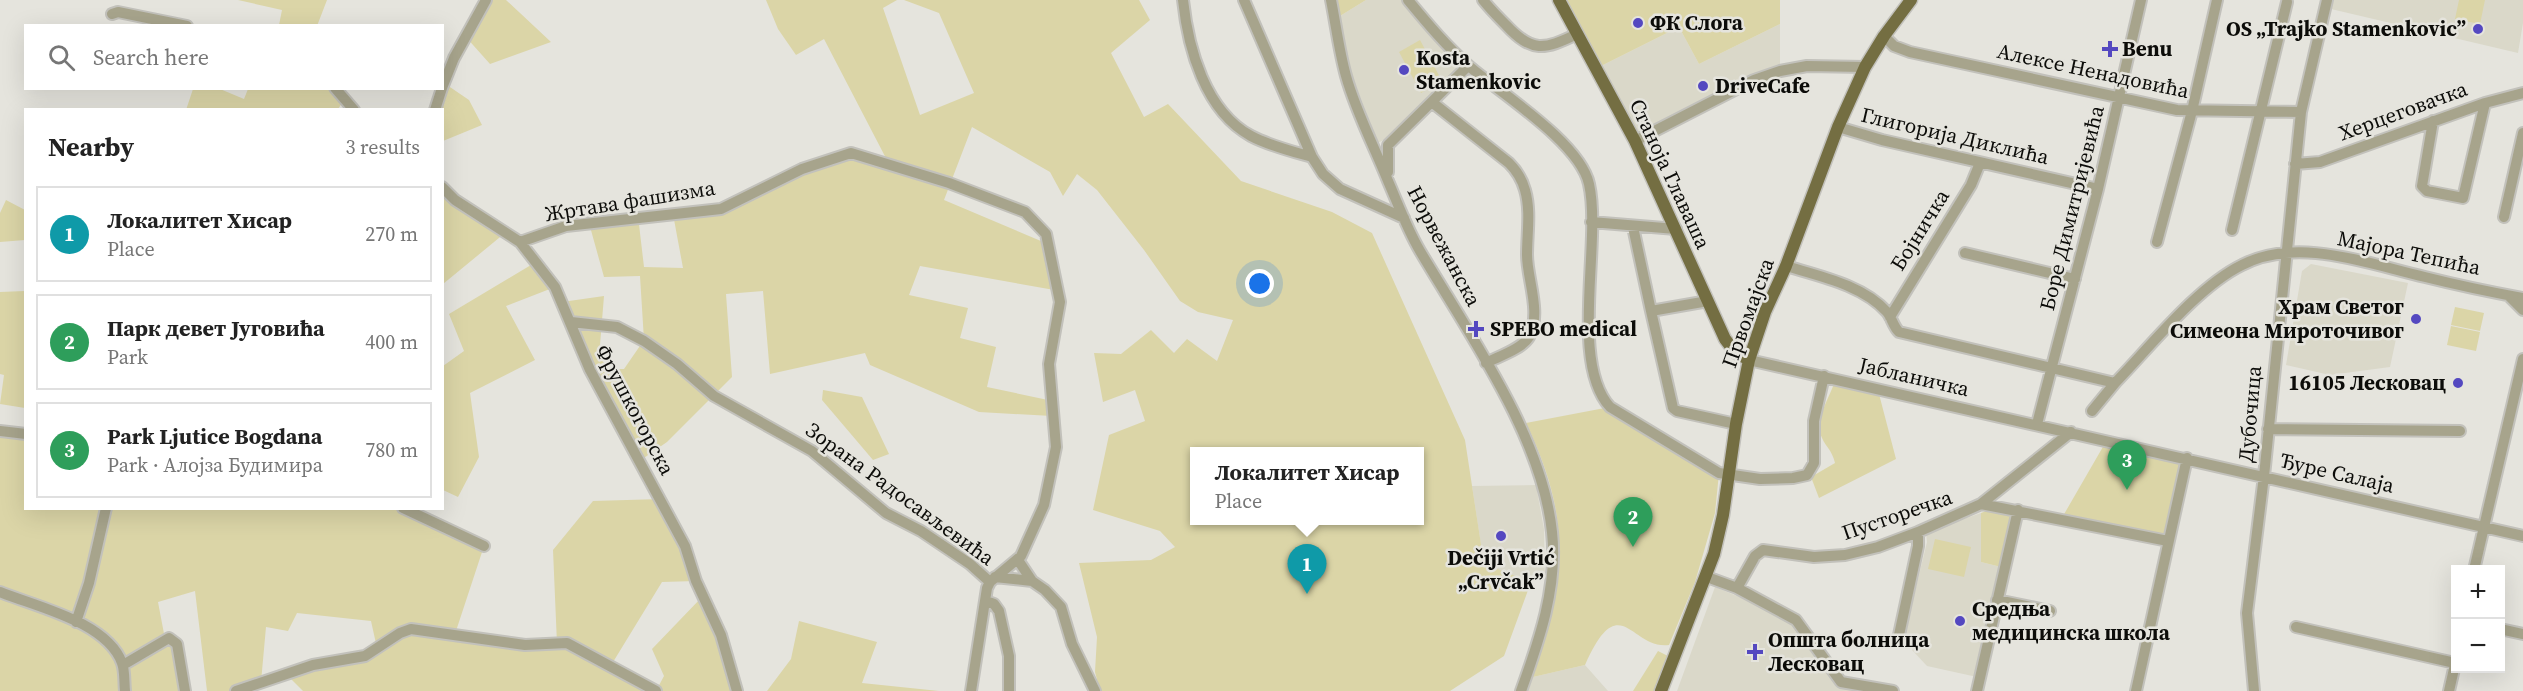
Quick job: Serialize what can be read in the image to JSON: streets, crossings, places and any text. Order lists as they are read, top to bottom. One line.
{"streets":{"main road":["Станоја Главаша","Првомајска"],"street":["Алексе Ненадовића","Херцеговачка","Глигорија Диклића","Жртава фашизма","Боре Димитријевића","Бојничка","Норвежанска","Мајора Тепића","Јабланичка","Фрушкогорска","Дубочица","Ђуре Салаја","Зорана Радосављевића","Пусторечка"]},"crossings":[["Алексе Ненадовића","Боре Димитријевића"],["Алексе Ненадовића","Првомајска"],["Алексе Ненадовића","Дубочица"],["Херцеговачка","Дубочица"],["Глигорија Диклића","Боре Димитријевића"],["Глигорија Диклића","Бојничка"],["Глигорија Диклића","Првомајска"],["Станоја Главаша","Првомајска"],["Станоја Главаша","Јабланичка"],["Жртава фашизма","Фрушкогорска"],["Жртава фашизма","Зорана Радосављевића"],["Боре Димитријевића","Јабланичка"],["Мајора Тепића","Дубочица"],["Првомајска","Јабланичка"],["Јабланичка","Ђуре Салаја"],["Јабланичка","Пусторечка"],["Фрушкогорска","Зорана Радосављевића"],["Дубочица","Ђуре Салаја"],["Ђуре Салаја","Пусторечка"]],"places":{"other":["ФК Слога","OS „Trajko Stamenkovic”","Kosta Stamenkovic","DriveCafe","Храм Светог Симеона Мироточивог","16105 Лесковац","Dečiji Vrtić „Crvčak”","Средња медицинска школа"],"health":["Benu","SPEBO medical","Општа болница Лесковац"]},"page":{"search":"Search here","heading":["Nearby","3 results"],"list":[{"mark":"1","name":"Локалитет Хисар","note":"Place","value":"270 m"},{"mark":"2","name":"Парк девет Југовића","note":"Park","value":"400 m"},{"mark":"3","name":"Park Ljutice Bogdana","note":"Park · Алојза Будимира","value":"780 m"}],"pins":["3","2","1"],"popup":["Локалитет Хисар","Place"],"map_buttons":["+","−"]}}
